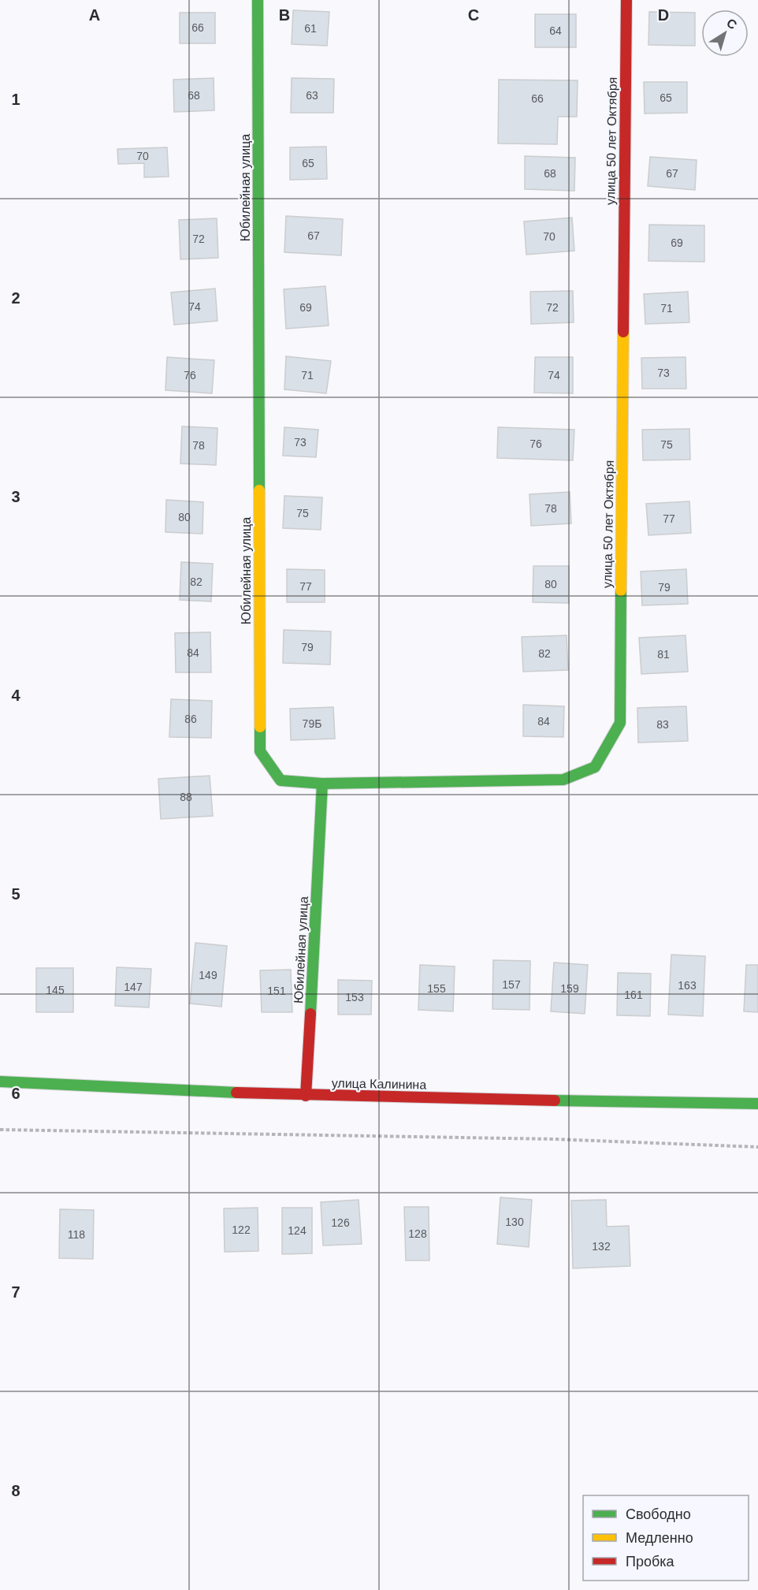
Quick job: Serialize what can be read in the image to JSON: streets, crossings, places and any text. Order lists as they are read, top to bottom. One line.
{"streets":{"street":["улица 50 лет Октября","Юбилейная улица","улица Калинина"]},"crossings":[["улица 50 лет Октября","Юбилейная улица"],["Юбилейная улица","улица Калинина"]],"house_numbers":["66","61","64","68","63","65","66","70","65","68","67","67","70","72","69","74","69","72","71","73","76","71","74","73","76","75","78","78","75","80","77","82","80","77","79","79","84","82","81","86","84","79Б","83","88","149","157","163","147","155","159","145","151","161","153","130","126","122","124","128","118","132"],"legend":["Свободно","Медленно","Пробка"],"north":"top right","grid":{"columns":["A","B","C","D"],"rows":["1","2","3","4","5","6","7","8"]}}
